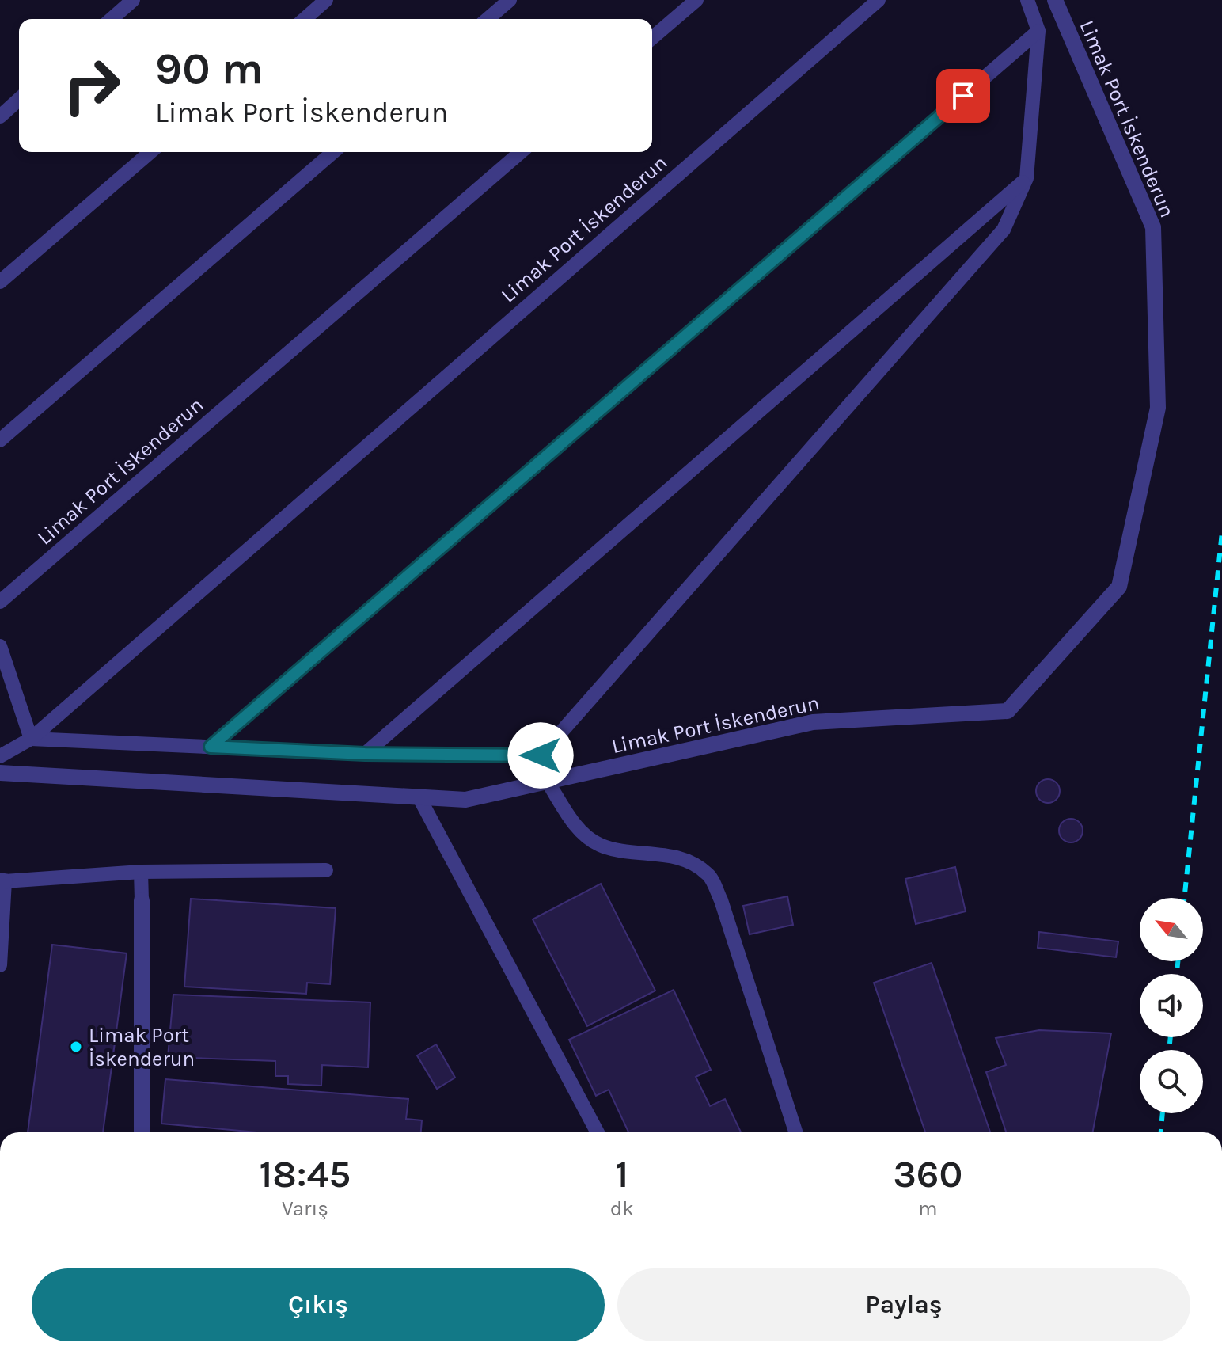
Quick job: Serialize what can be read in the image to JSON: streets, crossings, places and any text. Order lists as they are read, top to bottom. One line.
{"streets":{"street":["Limak Port İskenderun"]},"places":["Limak Port İskenderun"],"north":"top left","page":{"turn":["90 m","Limak Port İskenderun"],"eta":["18:45","Varış","1","dk","360","m"],"buttons":["Çıkış","Paylaş"]}}
